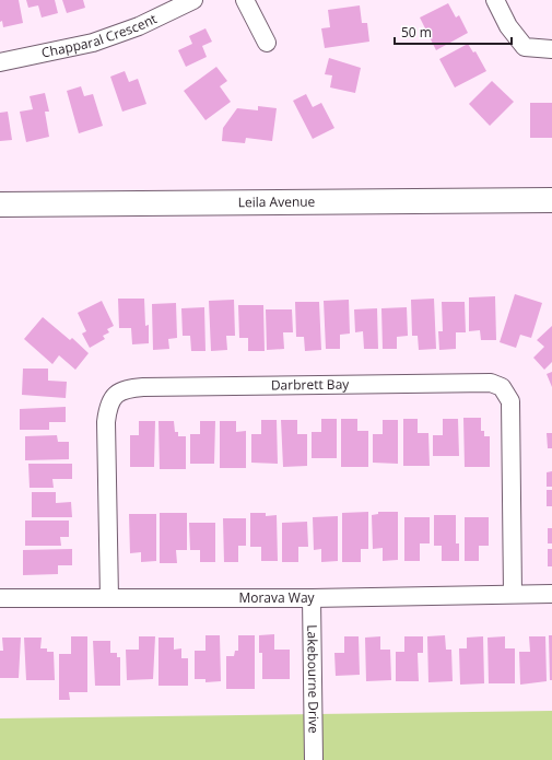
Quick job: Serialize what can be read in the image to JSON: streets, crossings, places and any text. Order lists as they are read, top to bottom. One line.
{"streets":{"street":["Chapparal Crescent","Leila Avenue","Darbrett Bay","Morava Way","Lakebourne Drive"]},"crossings":[["Darbrett Bay","Morava Way"],["Morava Way","Lakebourne Drive"]],"scale_bar":"50 m"}
